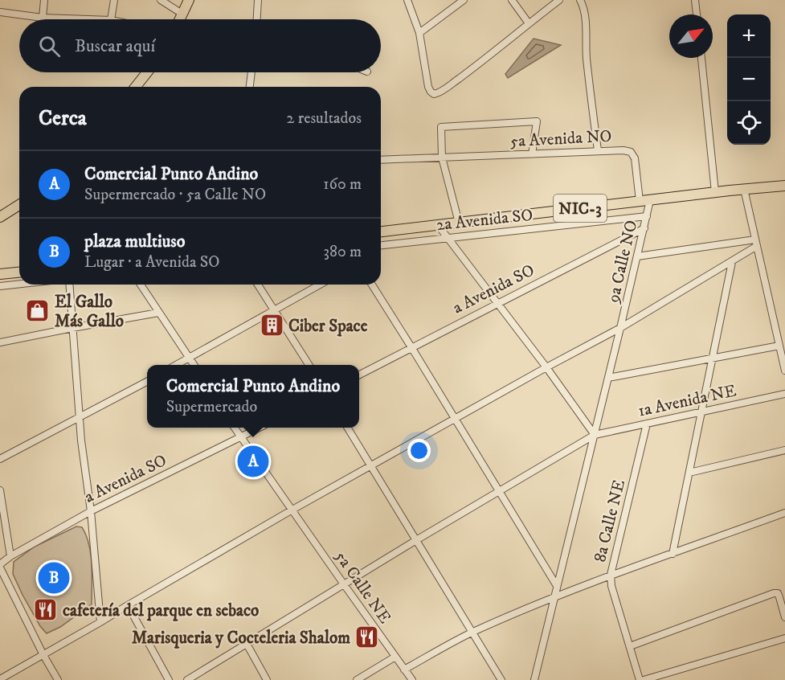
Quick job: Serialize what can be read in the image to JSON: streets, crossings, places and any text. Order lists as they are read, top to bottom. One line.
{"streets":{"main road":["NIC-3"],"street":["5a Avenida NO","2a Avenida SO","9a Calle NO","a Avenida SO","1a Avenida NE","8a Calle NE","5a Calle NE"]},"crossings":[["5a Avenida NO","NIC-3"],["5a Avenida NO","9a Calle NO"],["NIC-3","9a Calle NO"],["2a Avenida SO","9a Calle NO"],["9a Calle NO","a Avenida SO"],["9a Calle NO","1a Avenida NE"],["a Avenida SO","5a Calle NE"],["1a Avenida NE","8a Calle NE"],["1a Avenida NE","5a Calle NE"]],"places":{"shop":["El Gallo Más Gallo"],"building":["Ciber Space"],"restaurant":["cafetería del parque en sebaco","Marisqueria y Cocteleria Shalom"]},"north":"top right","page":{"map_buttons":["+","−"],"search":"Buscar aquí","heading":["Cerca","2 resultados"],"list":[{"mark":"A","name":"Comercial Punto Andino","note":"Supermercado · 5a Calle NO","value":"160 m"},{"mark":"B","name":"plaza multiuso","note":"Lugar · a Avenida SO","value":"380 m"}],"popup":["Comercial Punto Andino","Supermercado"],"pins":["A","B"]}}
